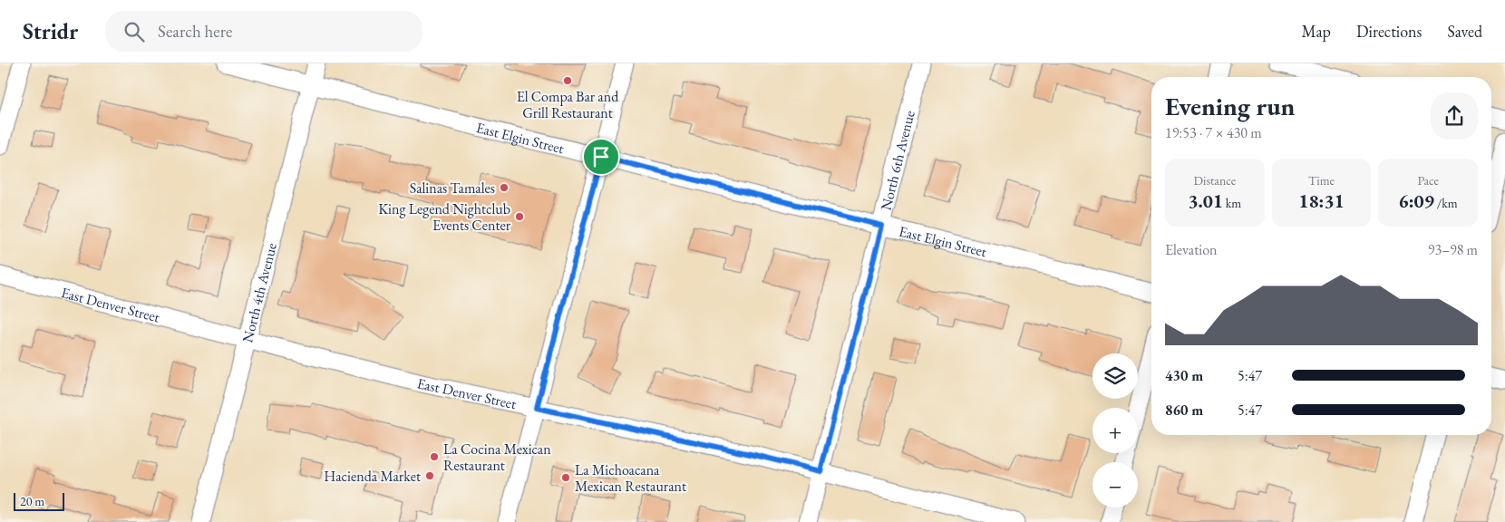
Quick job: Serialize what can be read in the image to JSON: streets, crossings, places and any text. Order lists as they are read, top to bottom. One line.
{"streets":{"street":["East Elgin Street","North 6th Avenue","North 4th Avenue","East Denver Street"]},"crossings":[["East Elgin Street","North 6th Avenue"],["East Elgin Street","North 4th Avenue"],["North 6th Avenue","East Denver Street"],["North 4th Avenue","East Denver Street"]],"places":["El Compa Bar and Grill Restaurant","Salinas Tamales","King Legend Nightclub Events Center","La Cocina Mexican Restaurant","Hacienda Market","La Michoacana Mexican Restaurant"],"scale_bar":"20 m","page":{"header":"Stridr","search":"Search here","nav":["Map","Directions","Saved"],"heading":["Evening run","19:53 · 7 × 430 m"],"stats":[["Distance","3.01 km"],["Time","18:31"],["Pace","6:09 /km"]],"chart":["Elevation","93–98 m"],"map_buttons":["+","−"],"list":[{"name":"430 m","note":"5:47"},{"name":"860 m","note":"5:47"}],"scale":"20 m"}}
